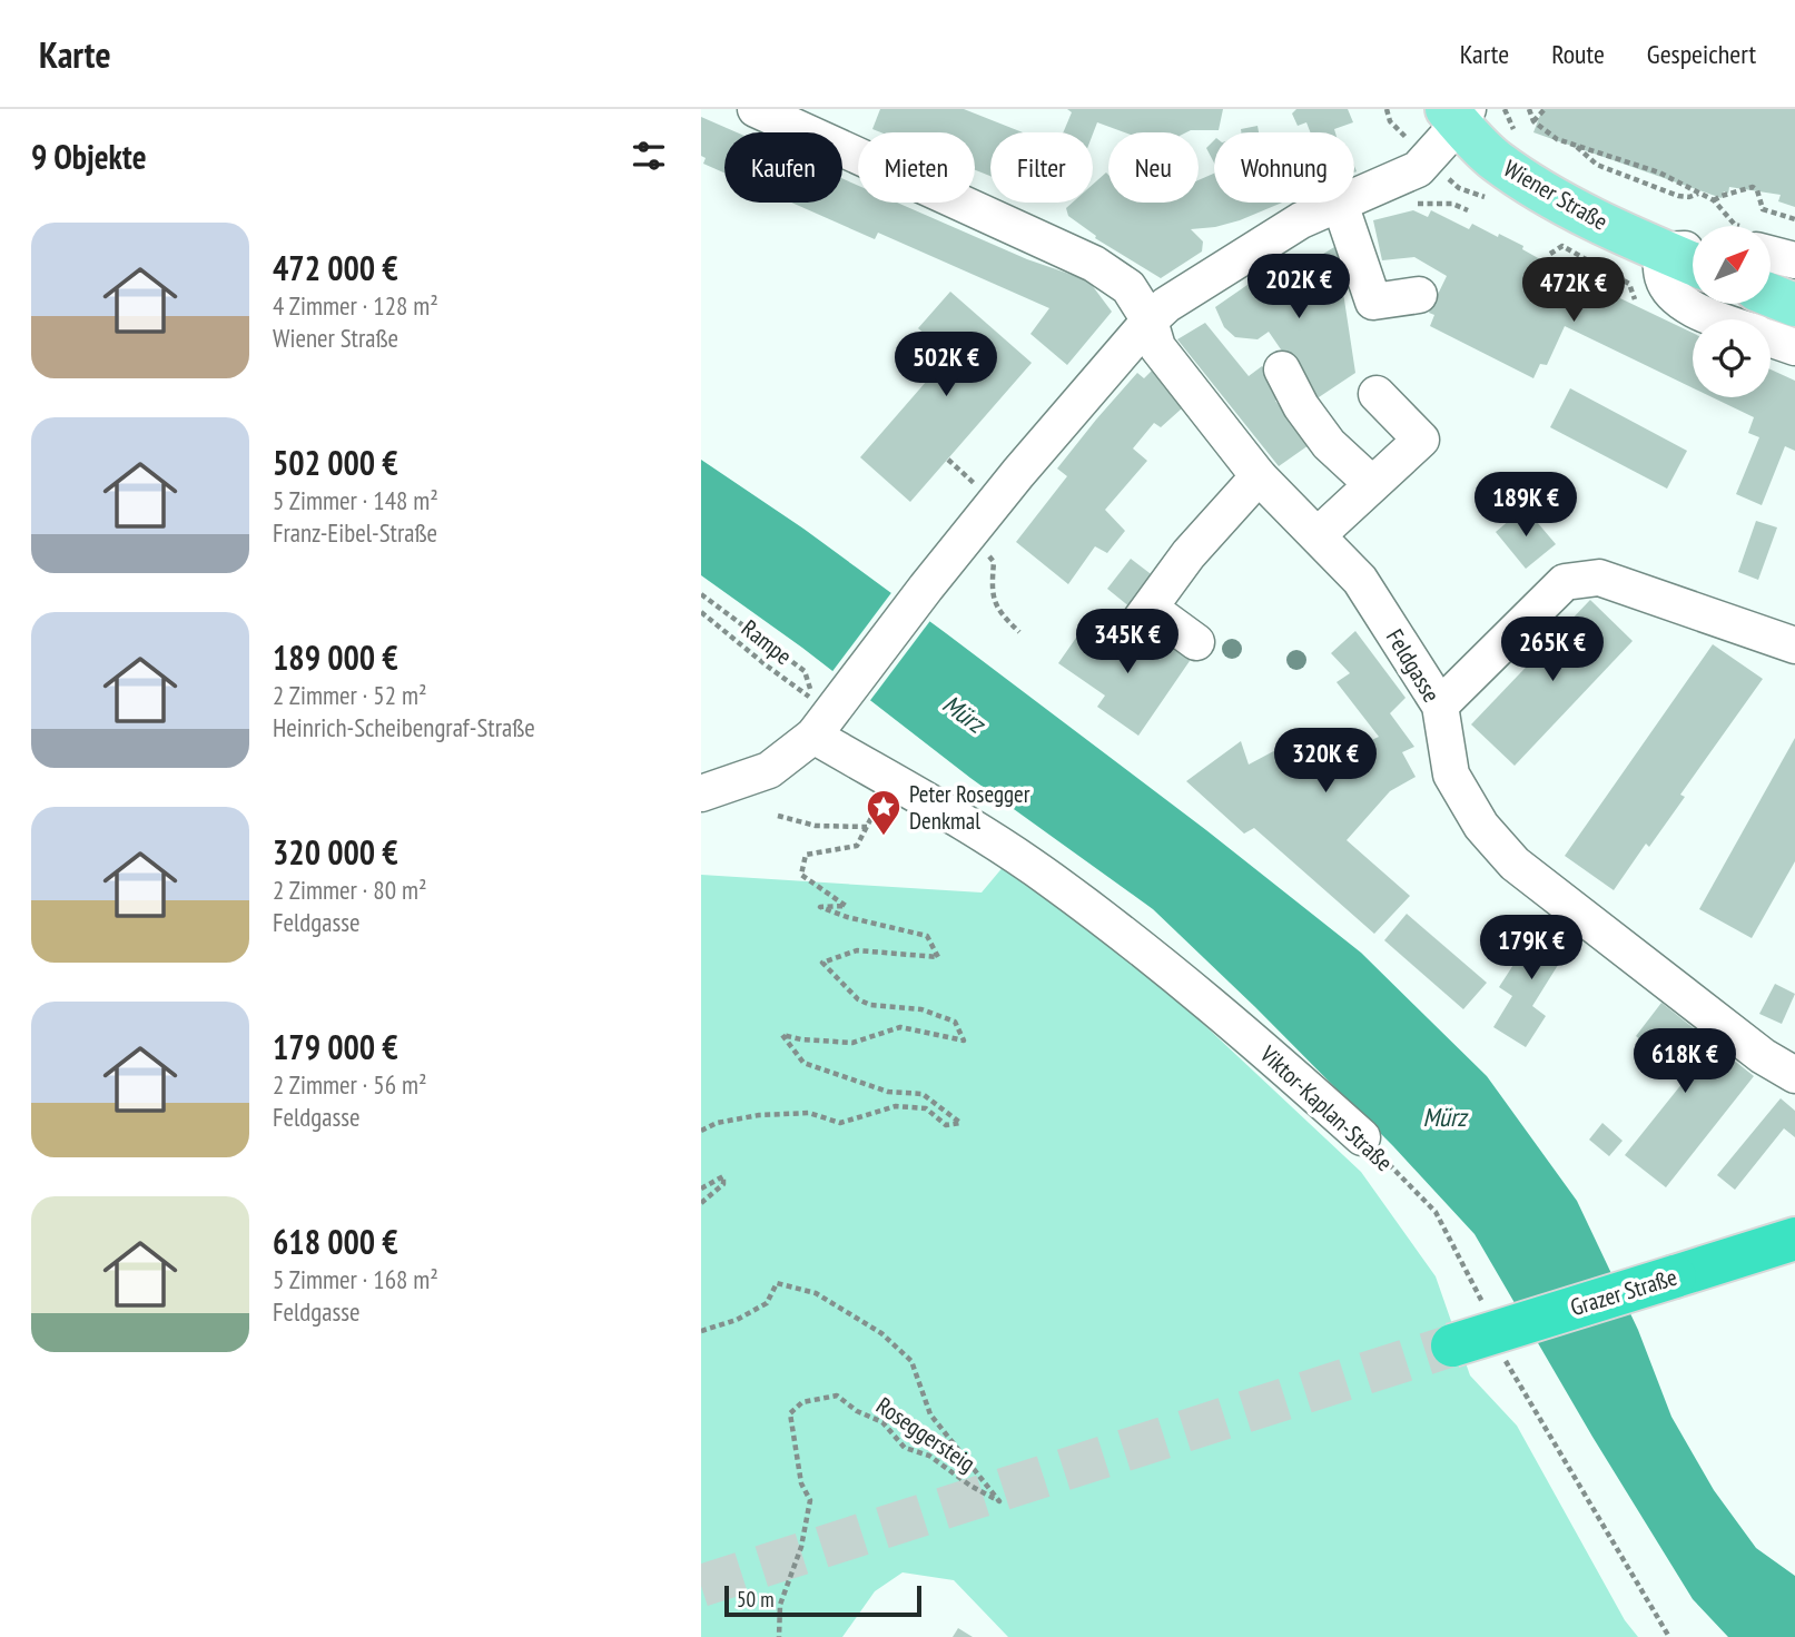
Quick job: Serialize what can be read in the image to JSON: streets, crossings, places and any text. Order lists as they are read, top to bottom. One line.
{"streets":{"highway":["Grazer Straße"],"main road":["Wiener Straße"],"street":["Feldgasse","Viktor-Kaplan-Straße"],"path":["Rampe","Roseggersteig"]},"water":["Mürz"],"places":{"place":["Peter Rosegger Denkmal"]},"scale_bar":"50 m","north":"top right","page":{"header":"Karte","nav":["Karte","Route","Gespeichert"],"heading":"9 Objekte","chip":["Kaufen","Mieten","Filter","Neu","Wohnung"],"list":[{"name":"472 000 €","note":"4 Zimmer · 128 m² · Wiener Straße"},{"name":"502 000 €","note":"5 Zimmer · 148 m² · Franz-Eibel-Straße"},{"name":"189 000 €","note":"2 Zimmer · 52 m² · Heinrich-Scheibengraf-Straße"},{"name":"320 000 €","note":"2 Zimmer · 80 m² · Feldgasse"},{"name":"179 000 €","note":"2 Zimmer · 56 m² · Feldgasse"},{"name":"618 000 €","note":"5 Zimmer · 168 m² · Feldgasse"}],"price":["202K €","472K €","502K €","189K €","345K €","265K €","320K €","179K €","618K €"],"scale":"50 m"}}
